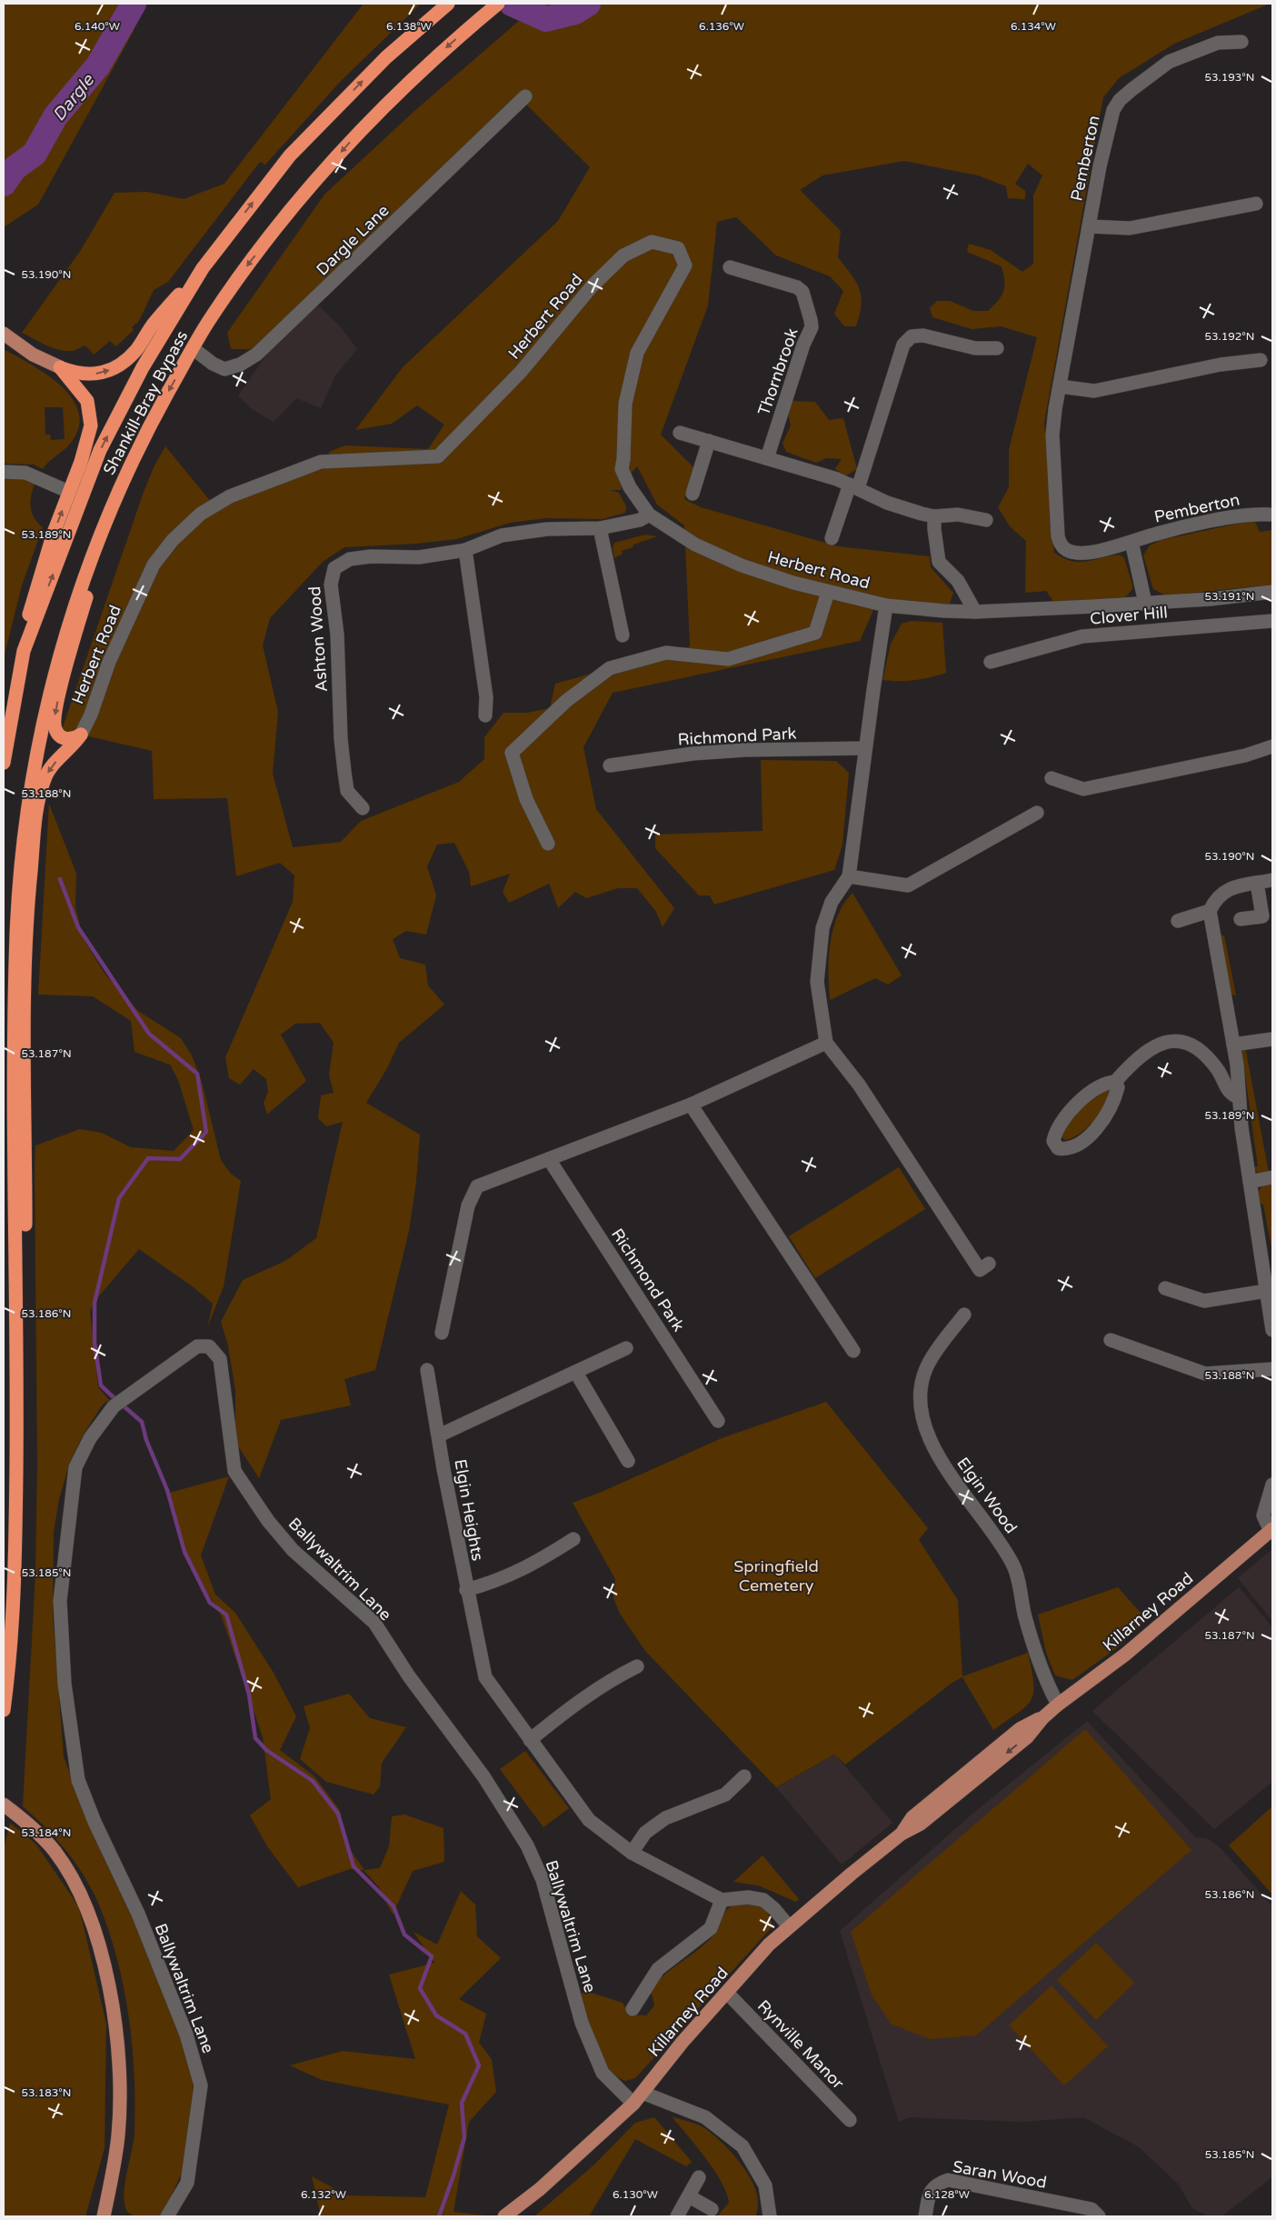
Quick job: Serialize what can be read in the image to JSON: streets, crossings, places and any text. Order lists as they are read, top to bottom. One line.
{"streets":{"highway":["Shankill-Bray Bypass"],"main road":["Killarney Road"],"street":["Pemberton","Dargle Lane","Herbert Road","Thornbrook","Clover Hill","Ashton Wood","Richmond Park","Elgin Wood","Elgin Heights","Ballywaltrim Lane","Rynville Manor","Saran Wood"]},"crossings":[["Dargle Lane","Shankill-Bray Bypass"],["Herbert Road","Ashton Wood"],["Elgin Wood","Killarney Road"],["Ballywaltrim Lane","Killarney Road"],["Killarney Road","Rynville Manor"]],"water":["Dargle"],"parks":["Springfield Cemetery"],"coordinates":["6.140°W","6.138°W","6.136°W","6.134°W","53.193°N","53.190°N","53.192°N","53.189°N","53.191°N","53.188°N","53.187°N","53.186°N","53.185°N","53.184°N","53.183°N","6.132°W","6.130°W","6.128°W"]}
